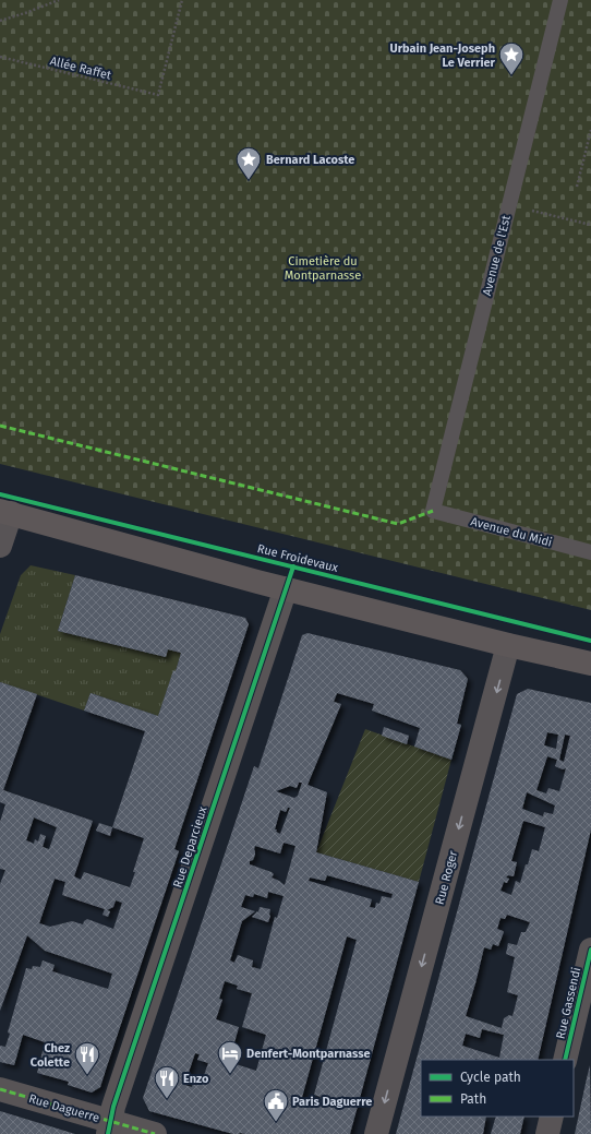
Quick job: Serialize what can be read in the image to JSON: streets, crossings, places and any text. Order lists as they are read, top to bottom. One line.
{"streets":{"street":["Rue Deparcieux","Rue Roger","Rue Gassendi","Rue Daguerre"],"lane":["Avenue de l'Est","Avenue du Midi"],"path":["Allée Raffet"],"cycle path":["Rue Froidevaux"]},"crossings":[["Avenue de l'Est","Avenue du Midi"],["Rue Deparcieux","Rue Daguerre"]],"one_way":["Rue Roger"],"parks":["Cimetière du Montparnasse"],"places":{"place":["Urbain Jean-Joseph Le Verrier","Bernard Lacoste"],"hotel":["Denfert-Montparnasse"],"restaurant":["Chez Colette","Enzo"],"public building":["Paris Daguerre"]},"legend":["Cycle path","Path"]}
